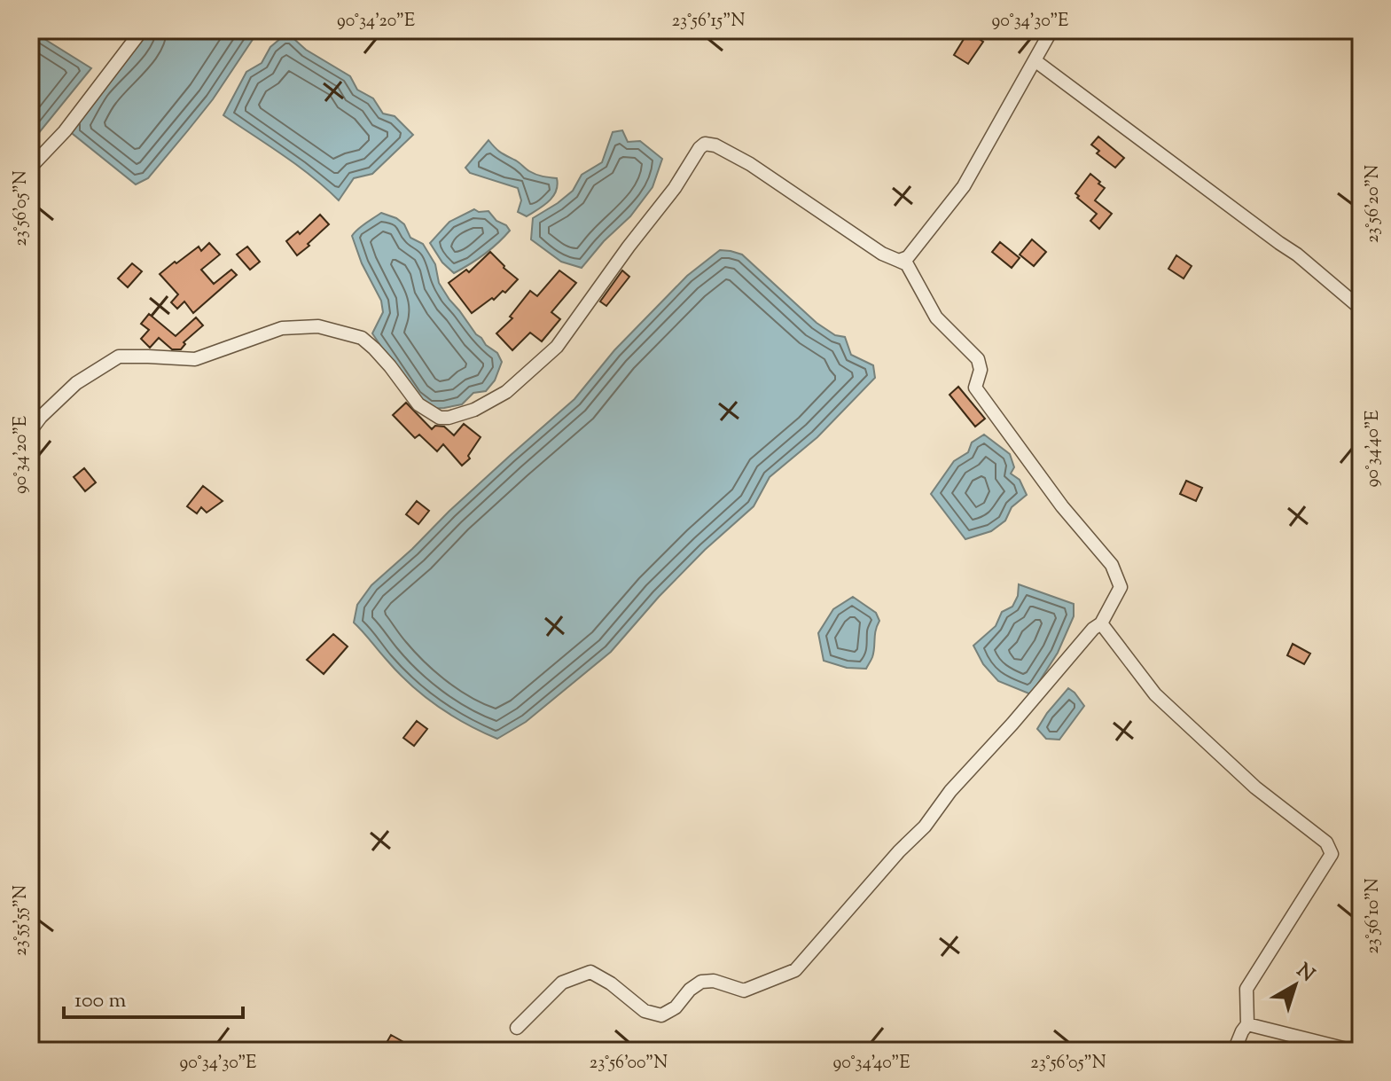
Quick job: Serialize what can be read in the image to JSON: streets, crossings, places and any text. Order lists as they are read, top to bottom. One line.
{"scale_bar":"100 m","north":"top right","coordinates":["90°34'20\"E","23°56'15\"N","90°34'30\"E","23°56'20\"N","23°56'05\"N","90°34'40\"E","23°56'10\"N","23°55'55\"N","23°56'00\"N"]}
